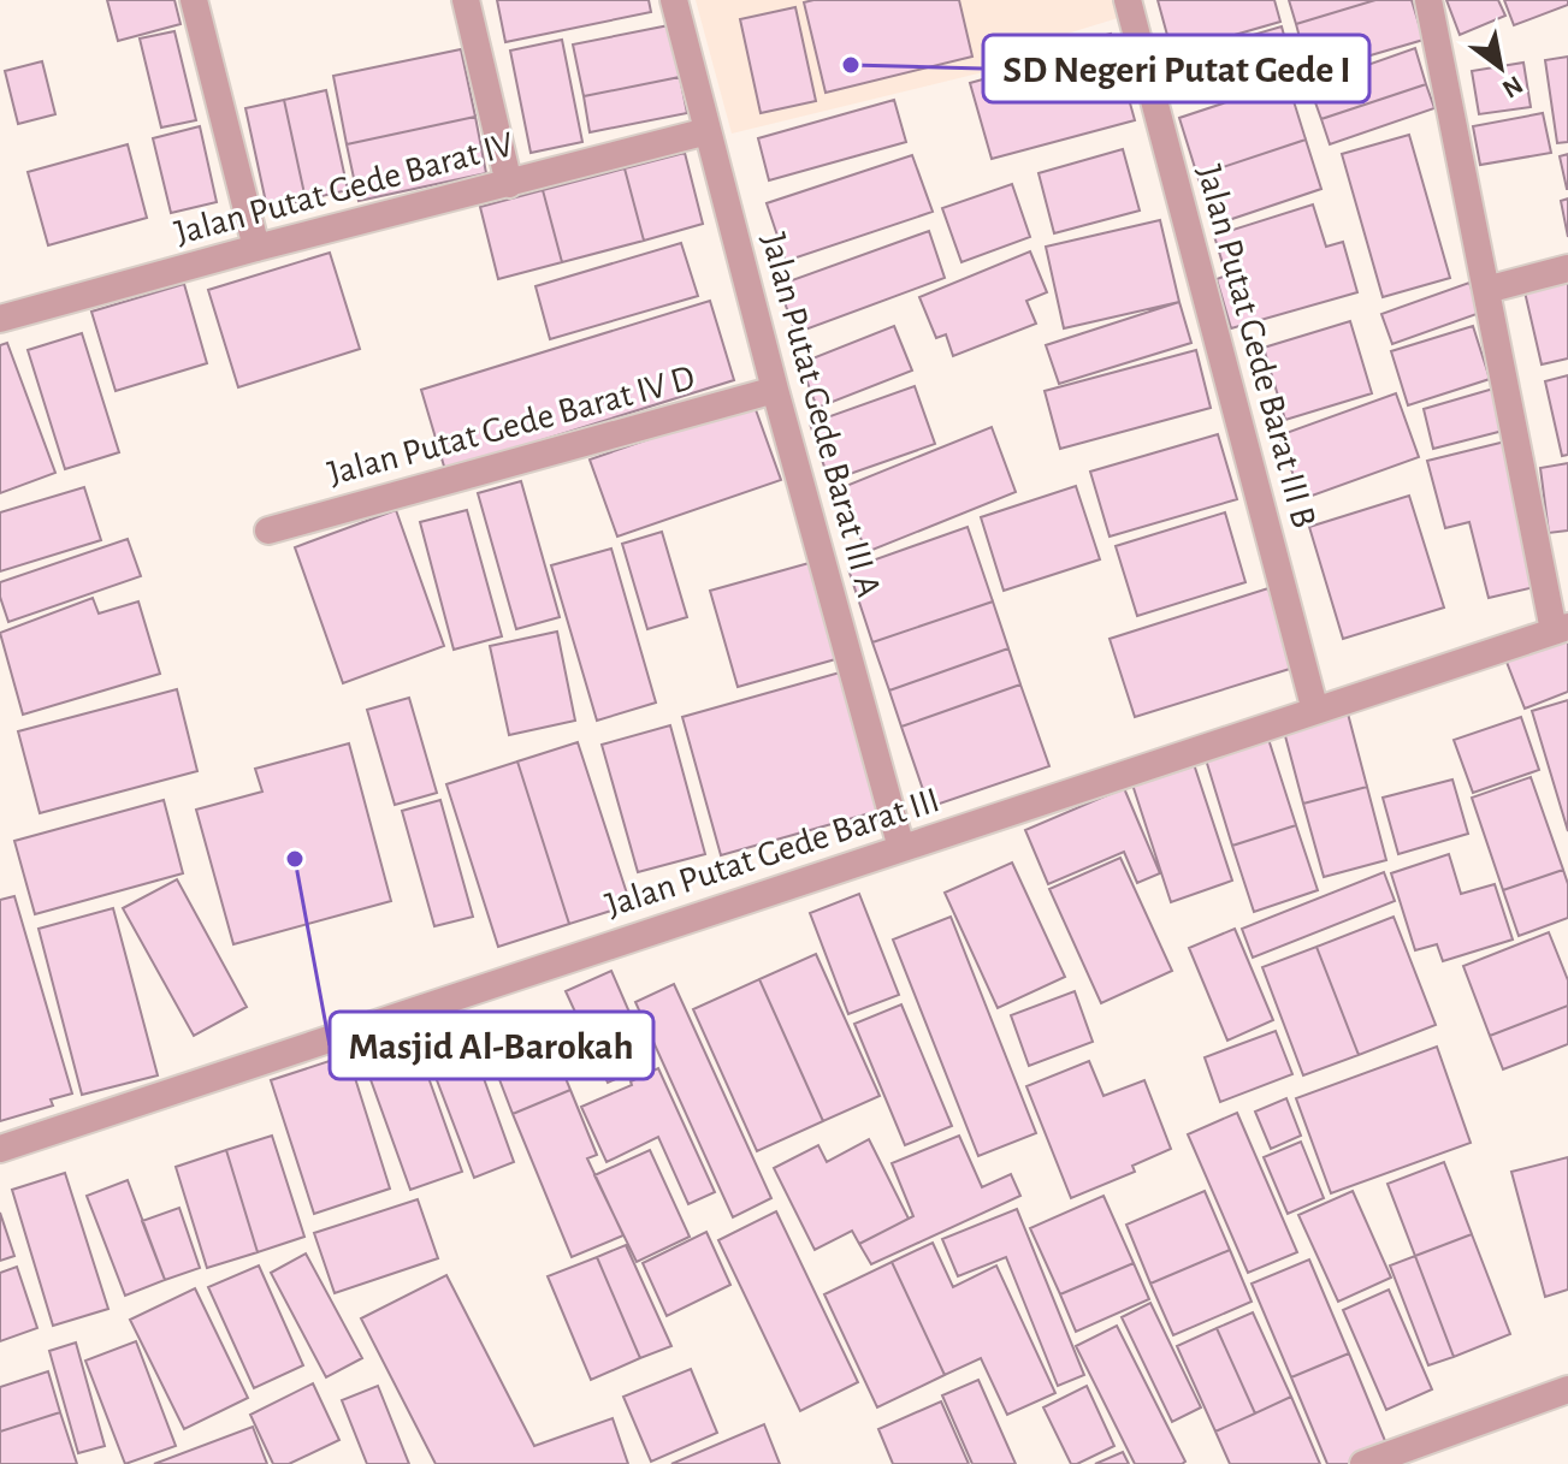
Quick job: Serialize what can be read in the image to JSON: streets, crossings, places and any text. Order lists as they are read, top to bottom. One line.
{"streets":{"street":["Jalan Putat Gede Barat IV","Jalan Putat Gede Barat III B","Jalan Putat Gede Barat III A","Jalan Putat Gede Barat IV D","Jalan Putat Gede Barat III"]},"crossings":[["Jalan Putat Gede Barat IV","Jalan Putat Gede Barat III A"],["Jalan Putat Gede Barat III B","Jalan Putat Gede Barat III"],["Jalan Putat Gede Barat III A","Jalan Putat Gede Barat IV D"],["Jalan Putat Gede Barat III A","Jalan Putat Gede Barat III"]],"places":["SD Negeri Putat Gede I","Masjid Al-Barokah"],"north":"bottom right"}
